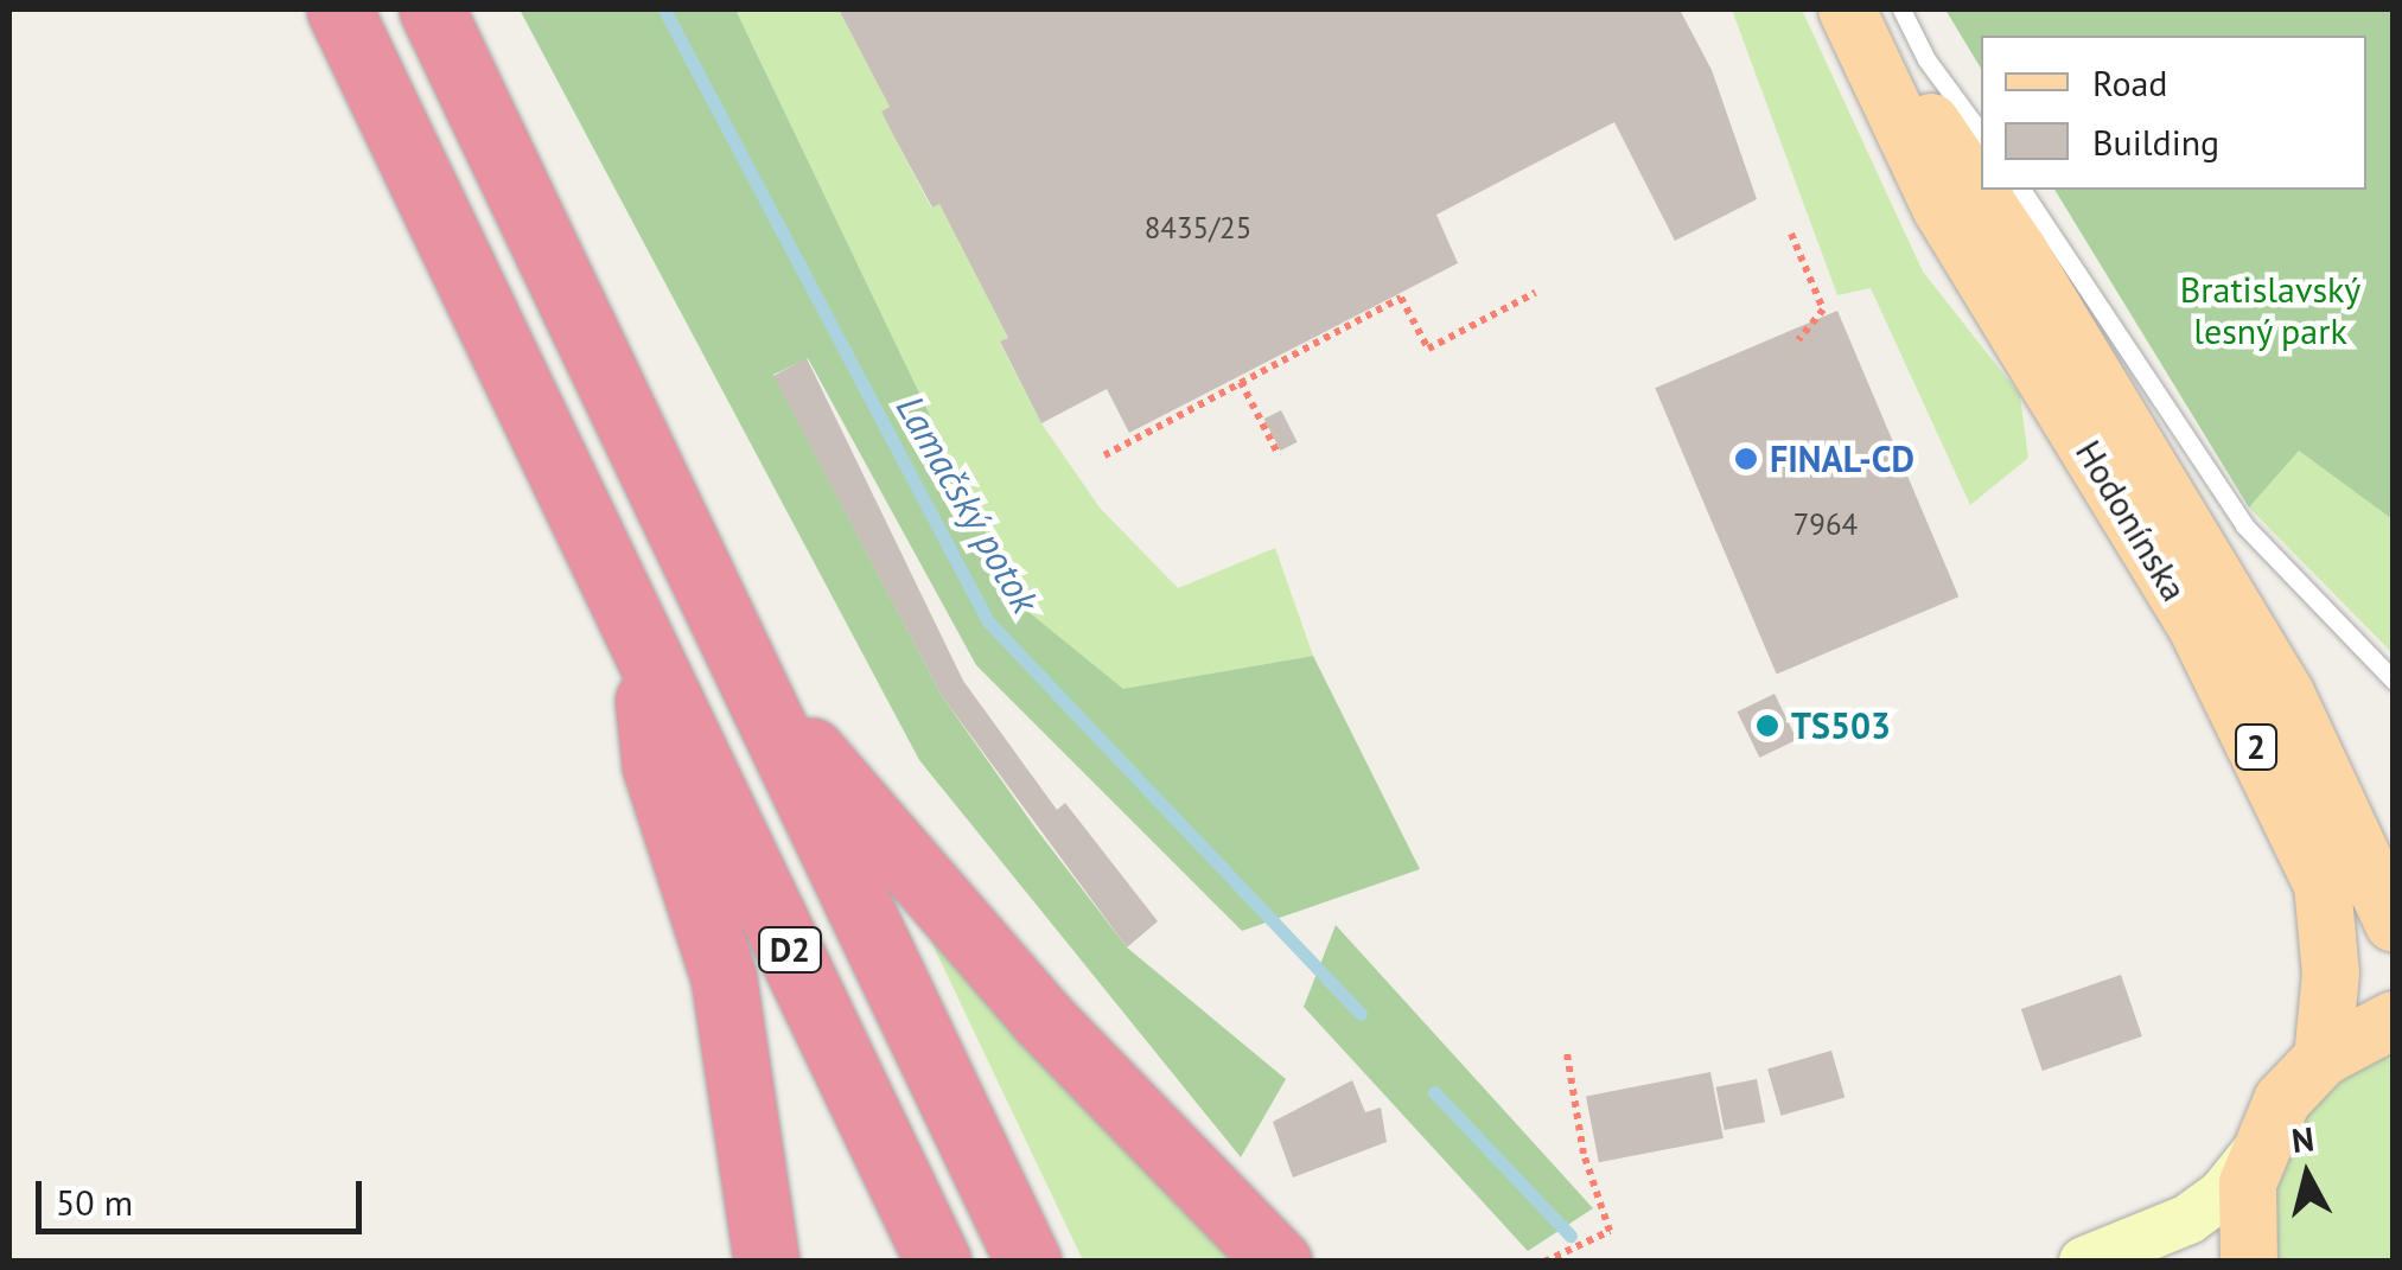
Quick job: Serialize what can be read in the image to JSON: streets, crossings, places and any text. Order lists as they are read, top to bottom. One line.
{"streets":{"highway":["D2"],"main road":["Hodonínska","2"]},"water":["Lamačský potok"],"parks":["Bratislavský lesný park"],"places":["FINAL-CD","TS503"],"house_numbers":["8435/25","7964"],"legend":["Road","Building"],"scale_bar":"50 m","north":"top"}
